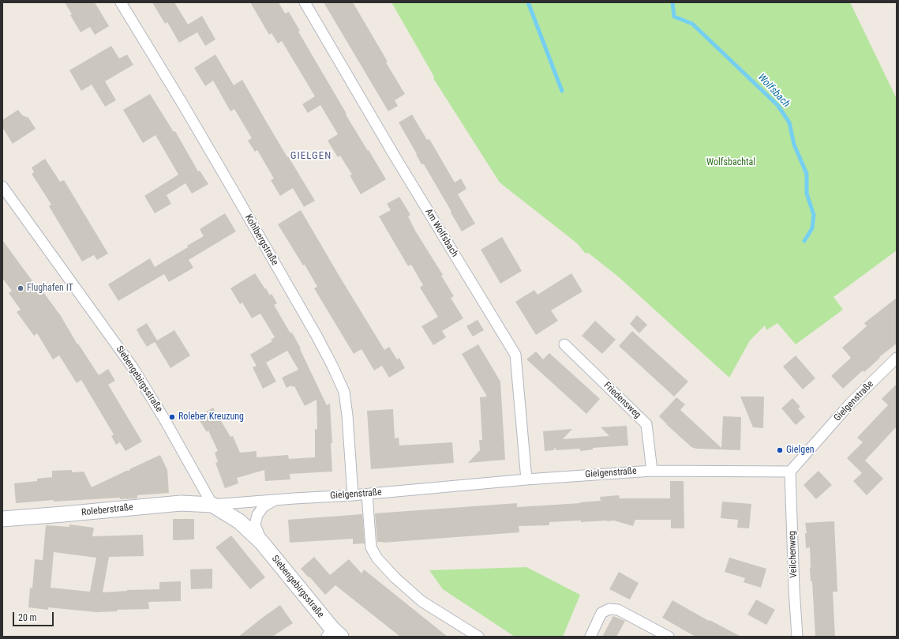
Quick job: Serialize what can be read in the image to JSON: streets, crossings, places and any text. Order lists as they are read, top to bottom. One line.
{"streets":{"main road":["Siebengebirgsstraße","Roleberstraße"],"street":["Am Wolfsbach","Kohlbergstraße","Friedensweg","Gielgenstraße","Veilchenweg"]},"crossings":[["Am Wolfsbach","Gielgenstraße"],["Kohlbergstraße","Gielgenstraße"],["Siebengebirgsstraße","Gielgenstraße"],["Siebengebirgsstraße","Roleberstraße"],["Friedensweg","Gielgenstraße"],["Gielgenstraße","Roleberstraße"],["Gielgenstraße","Veilchenweg"]],"districts":["GIELGEN"],"water":["Wolfsbach"],"parks":["Wolfsbachtal"],"places":["Flughafen IT","Roleber Kreuzung","Gielgen"],"scale_bar":"20 m"}
